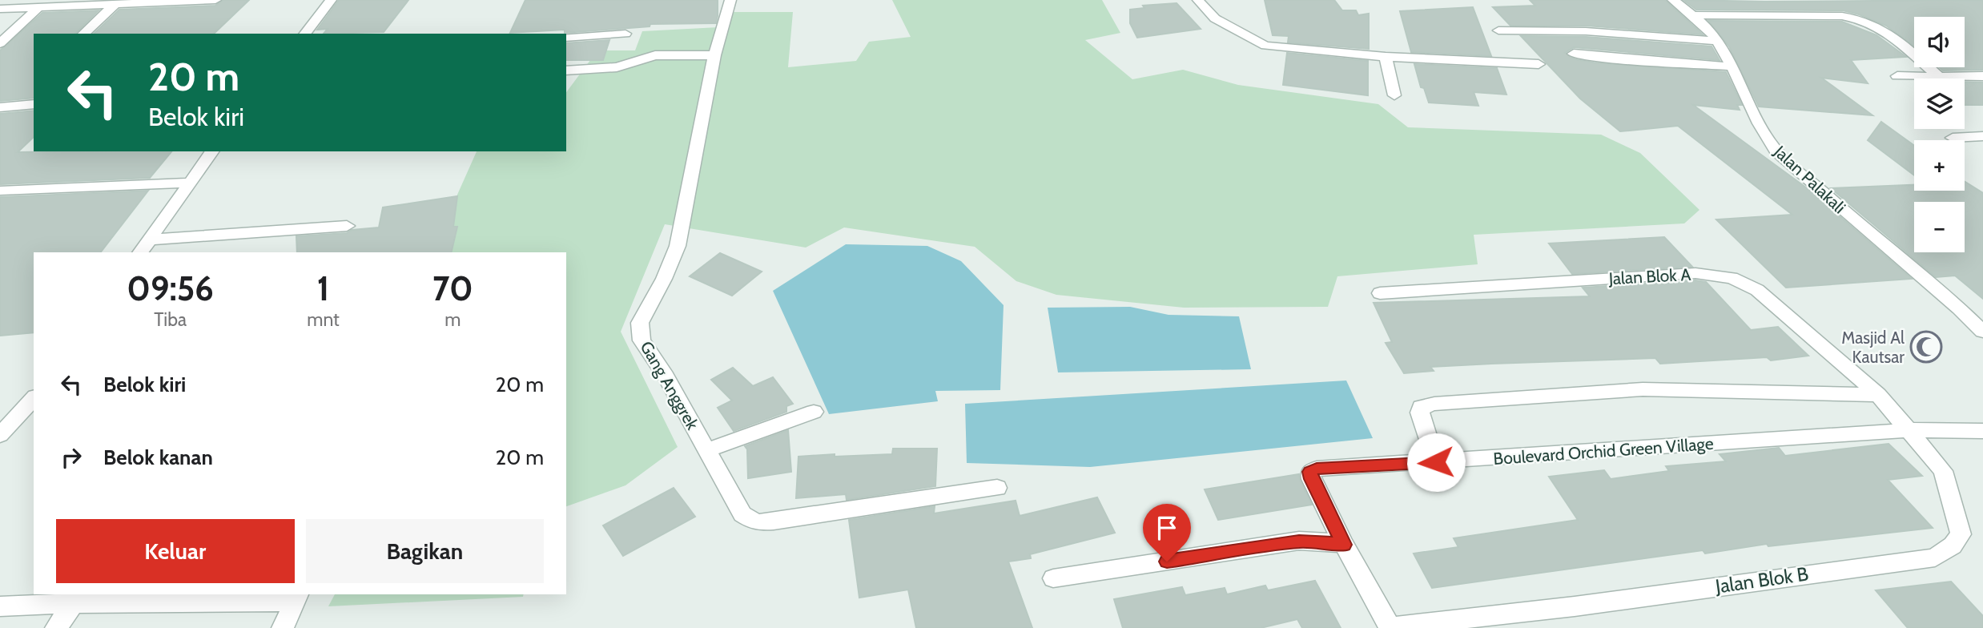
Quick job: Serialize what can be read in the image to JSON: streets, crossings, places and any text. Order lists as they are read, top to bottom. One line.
{"streets":{"street":["Jalan Palakali","Jalan Blok A","Gang Anggrek","Boulevard Orchid Green Village","Jalan Blok B"]},"crossings":[["Jalan Blok A","Jalan Blok B"],["Boulevard Orchid Green Village","Jalan Blok B"]],"places":{"mosque":["Masjid Al Kautsar"]},"page":{"map_buttons":["+","−"],"turn":["20 m","Belok kiri"],"eta":["09:56","Tiba","1","mnt","70","m"],"list":[{"name":"Belok kiri","value":"20 m"},{"name":"Belok kanan","value":"20 m"}],"buttons":["Keluar","Bagikan"]}}
